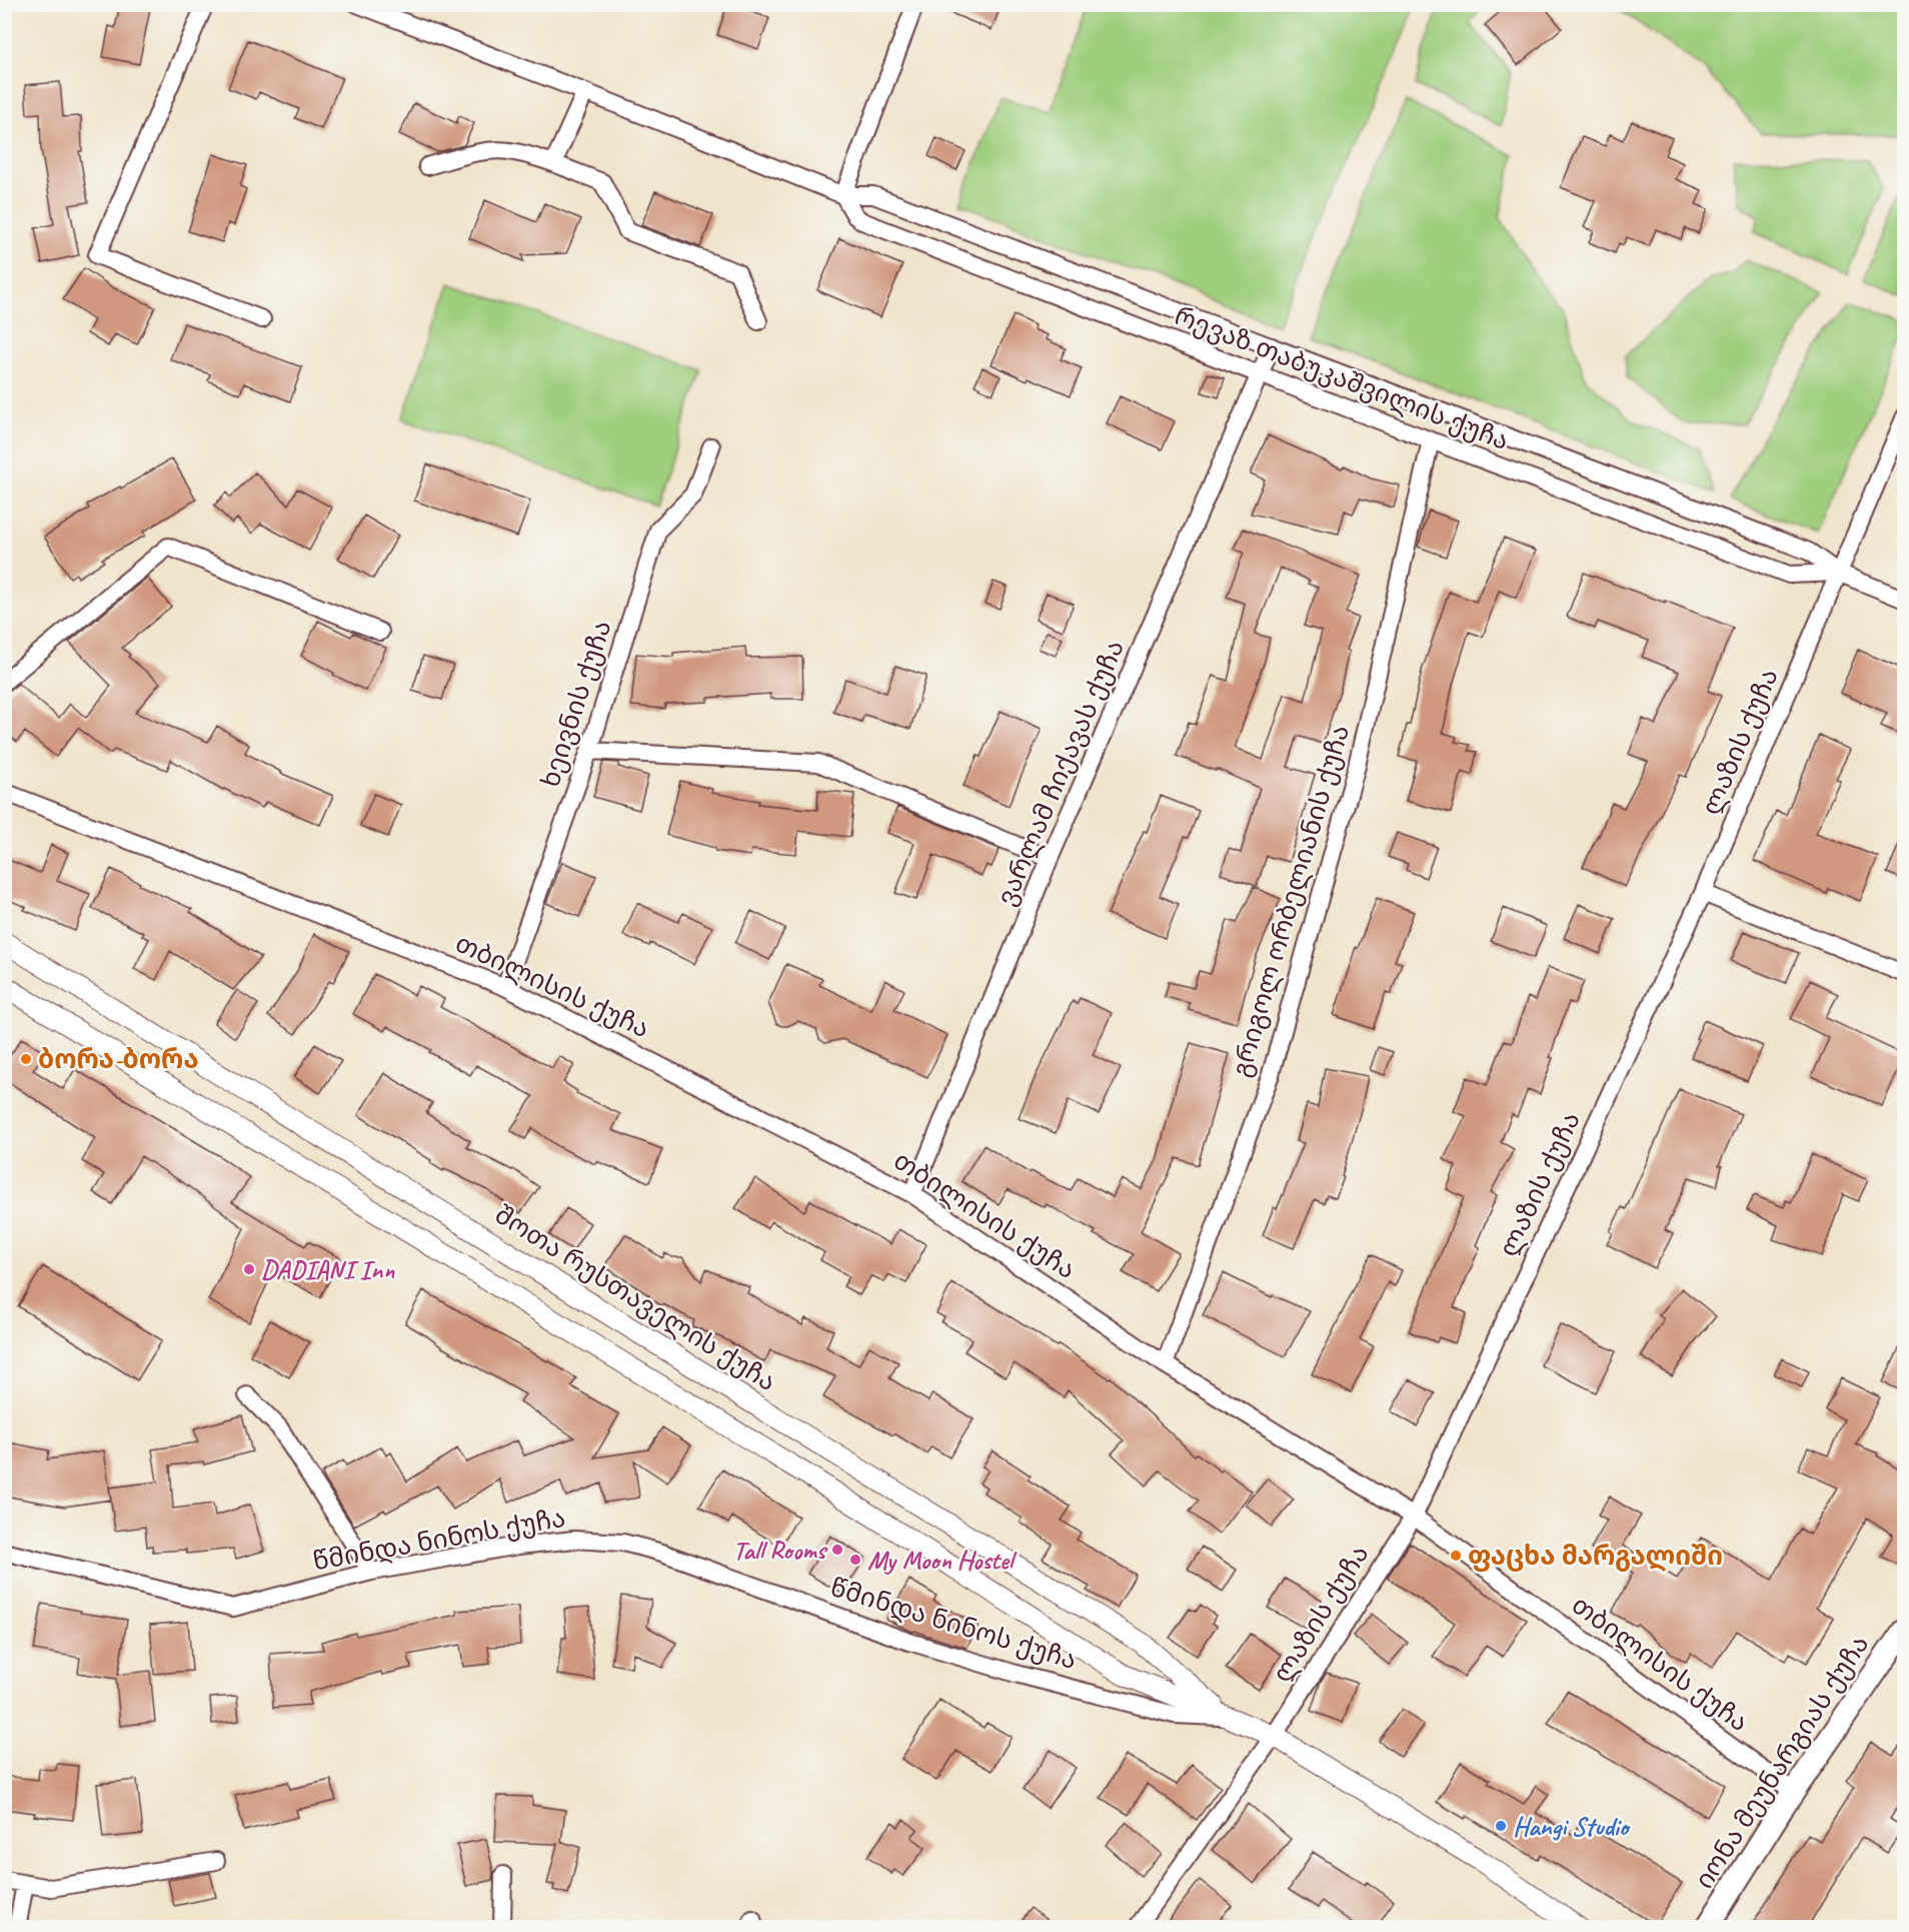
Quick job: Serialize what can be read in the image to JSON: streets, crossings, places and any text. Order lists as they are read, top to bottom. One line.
{"streets":{"main road":["იონა მეუნარგიას ქუჩა"],"street":["რევაზ თაბუკაშვილის ქუჩა","ხეივნის ქუჩა","ლაზის ქუჩა","ვარლამ ჩიქავას ქუჩა","გრიგოლ ორბელიანის ქუჩა","თბილისის ქუჩა","შოთა რუსთაველის ქუჩა","წმინდა ნინოს ქუჩა"]},"crossings":[["რევაზ თაბუკაშვილის ქუჩა","ლაზის ქუჩა"],["რევაზ თაბუკაშვილის ქუჩა","ვარლამ ჩიქავას ქუჩა"],["რევაზ თაბუკაშვილის ქუჩა","გრიგოლ ორბელიანის ქუჩა"],["ხეივნის ქუჩა","თბილისის ქუჩა"],["ლაზის ქუჩა","თბილისის ქუჩა"],["ლაზის ქუჩა","შოთა რუსთაველის ქუჩა"],["ვარლამ ჩიქავას ქუჩა","თბილისის ქუჩა"],["გრიგოლ ორბელიანის ქუჩა","თბილისის ქუჩა"],["თბილისის ქუჩა","იონა მეუნარგიას ქუჩა"],["შოთა რუსთაველის ქუჩა","წმინდა ნინოს ქუჩა"]],"places":["ბორა-ბორა","DADIANI Inn","Tall Rooms","ფაცხა მარგალიში","My Moon Hostel","Hangi Studio"]}
